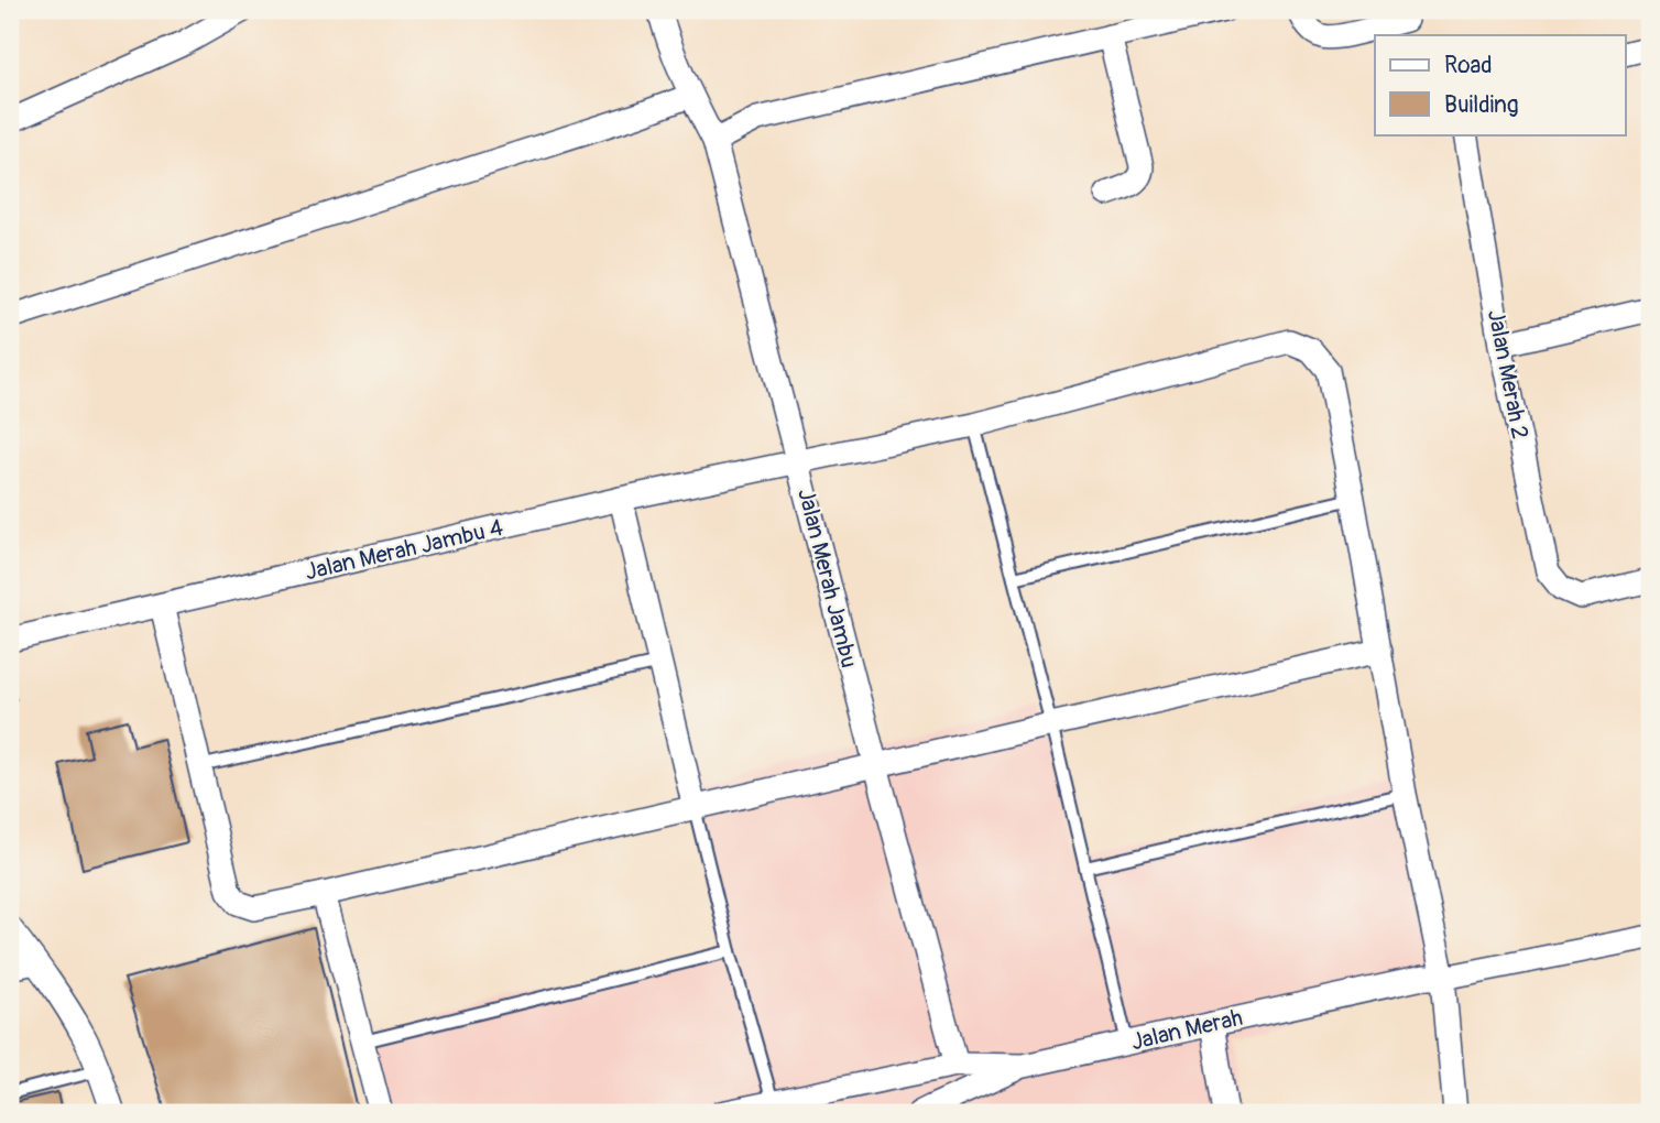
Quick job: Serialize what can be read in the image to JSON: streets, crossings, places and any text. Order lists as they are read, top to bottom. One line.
{"streets":{"street":["Jalan Merah 2","Jalan Merah Jambu 4","Jalan Merah Jambu","Jalan Merah"]},"crossings":[["Jalan Merah Jambu 4","Jalan Merah Jambu"],["Jalan Merah Jambu 4","Jalan Merah"],["Jalan Merah Jambu","Jalan Merah"]],"legend":["Road","Building"]}
